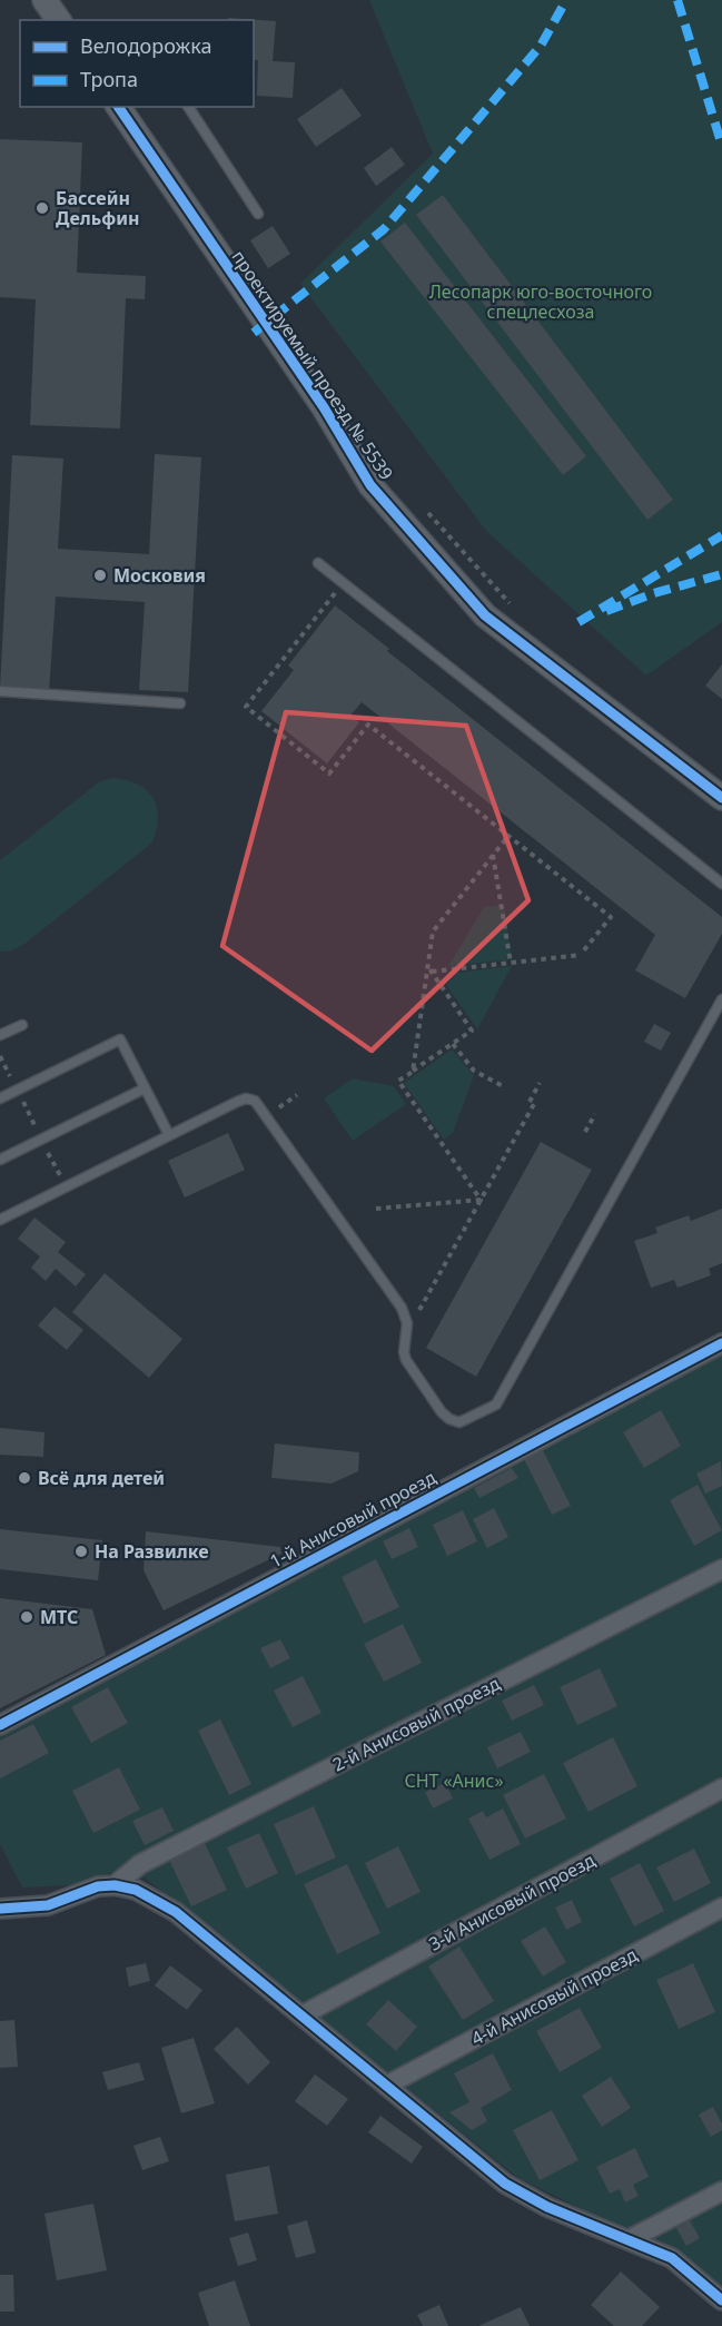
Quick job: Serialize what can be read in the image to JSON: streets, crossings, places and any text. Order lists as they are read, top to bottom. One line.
{"streets":{"street":["проектируемый проезд № 5539","1-й Анисовый проезд","2-й Анисовый проезд","3-й Анисовый проезд","4-й Анисовый проезд"]},"parks":["Лесопарк юго-восточного спецлесхоза","СНТ «Анис»"],"places":["Бассейн Дельфин","Московия","Всё для детей","На Развилке","МТС"],"legend":["Велодорожка","Тропа"]}
